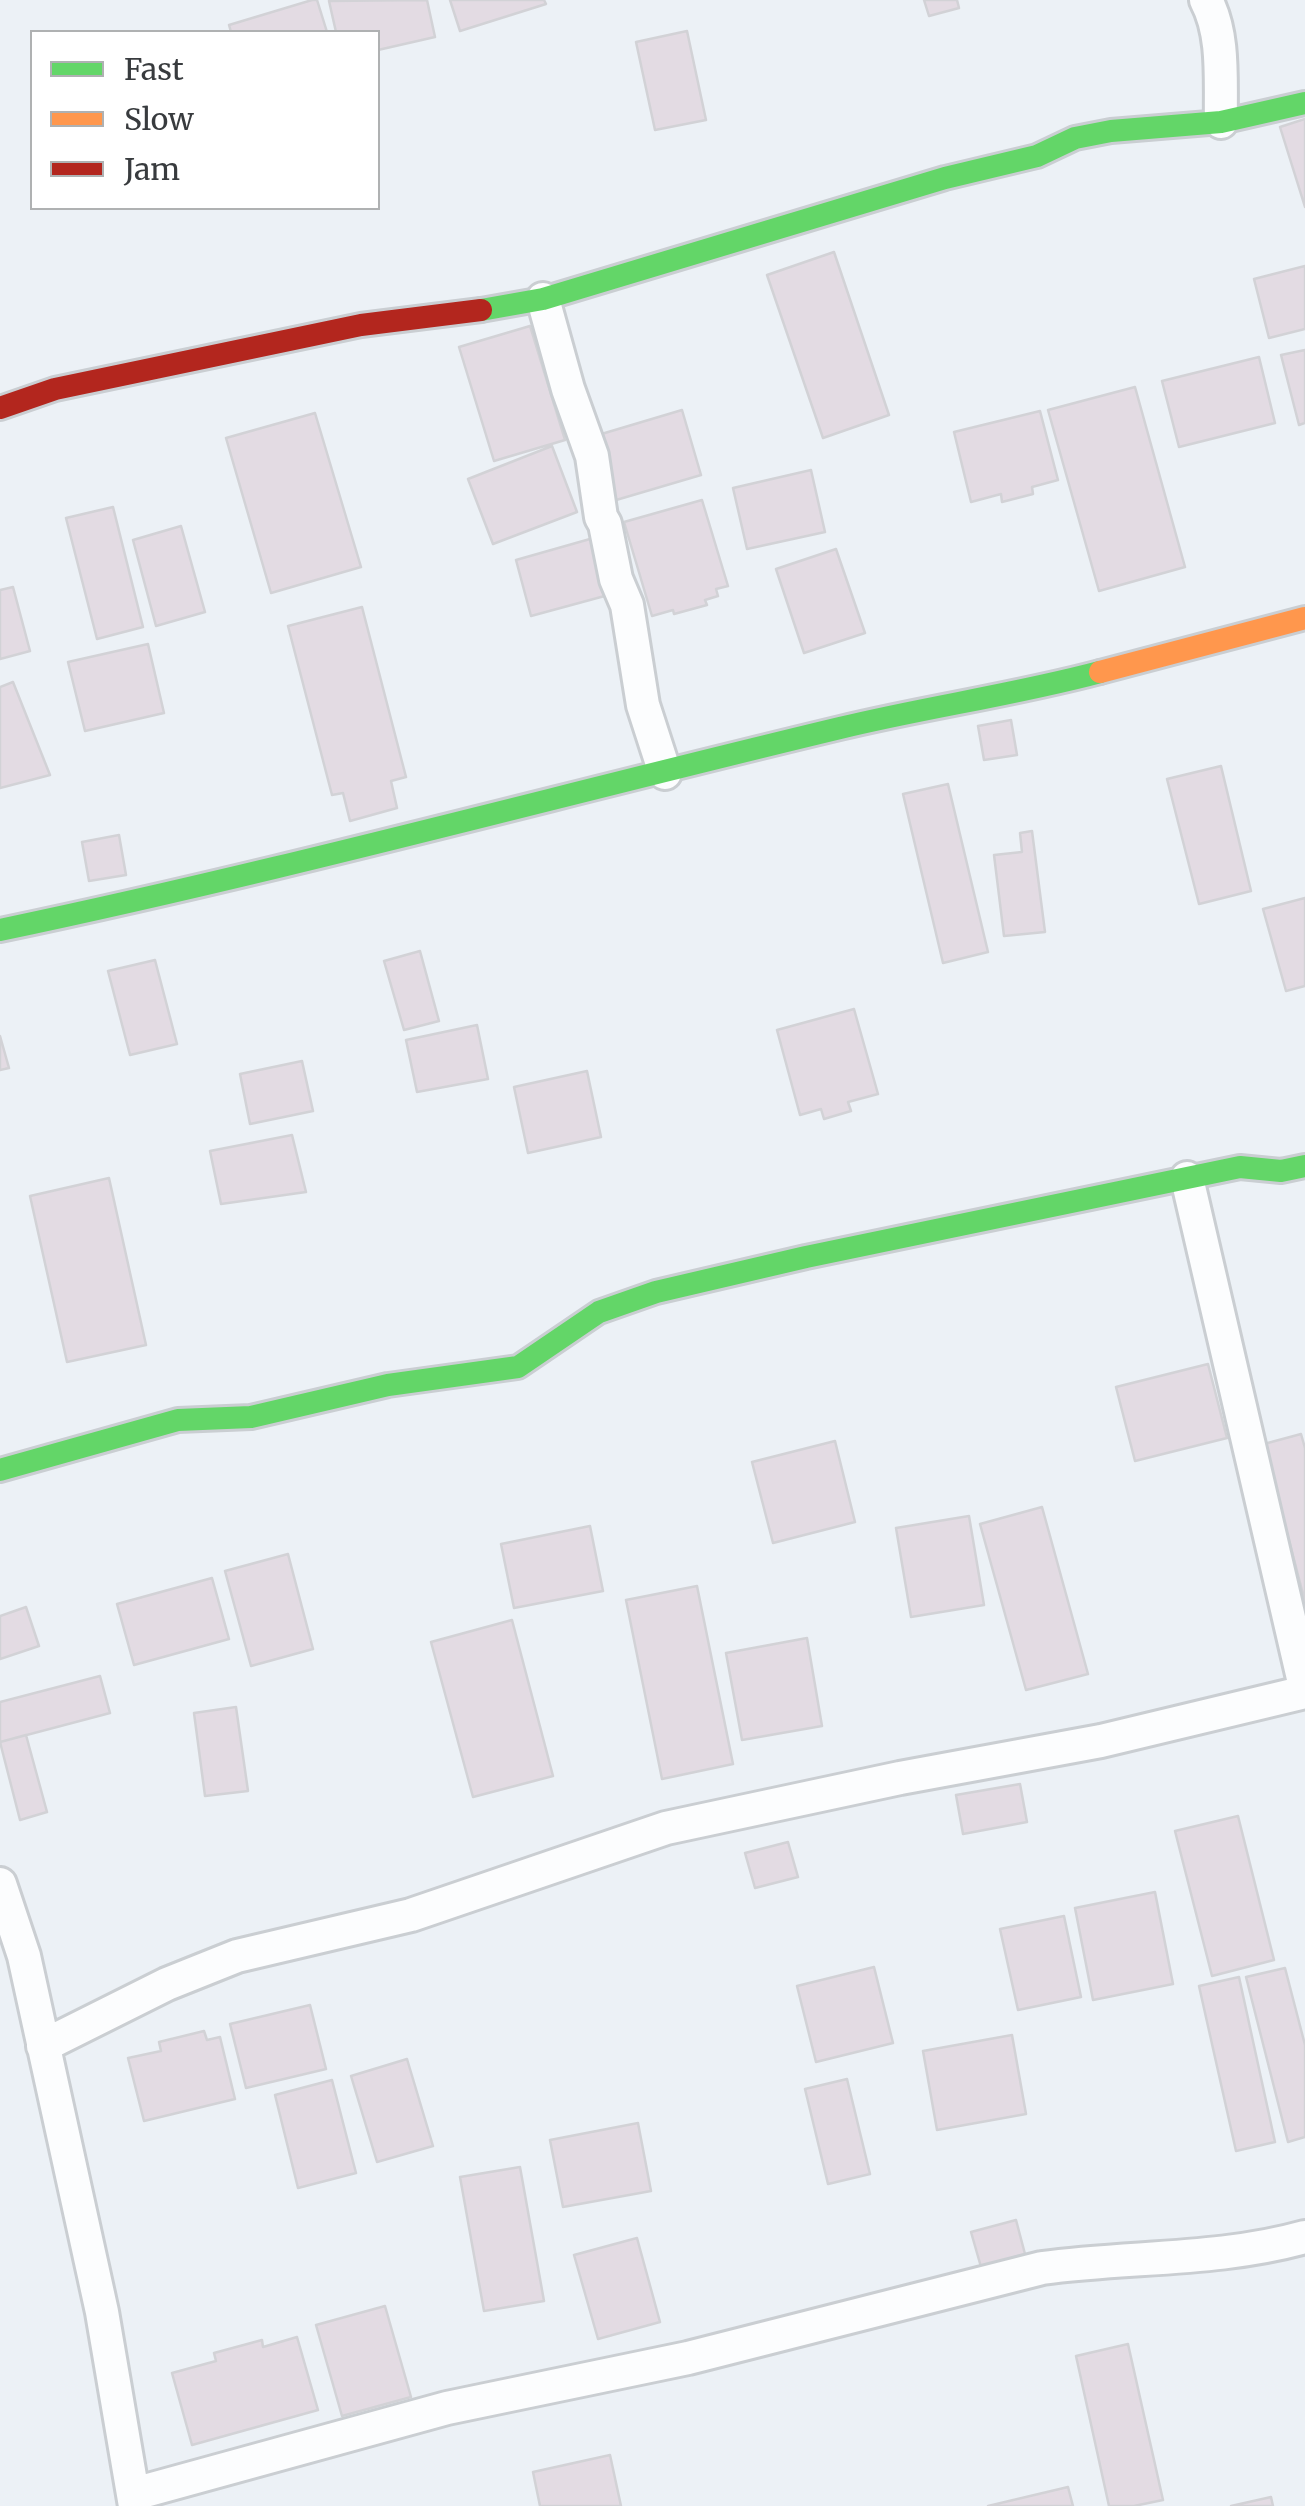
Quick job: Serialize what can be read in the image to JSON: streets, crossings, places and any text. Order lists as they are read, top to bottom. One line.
{"legend":["Fast","Slow","Jam"]}
